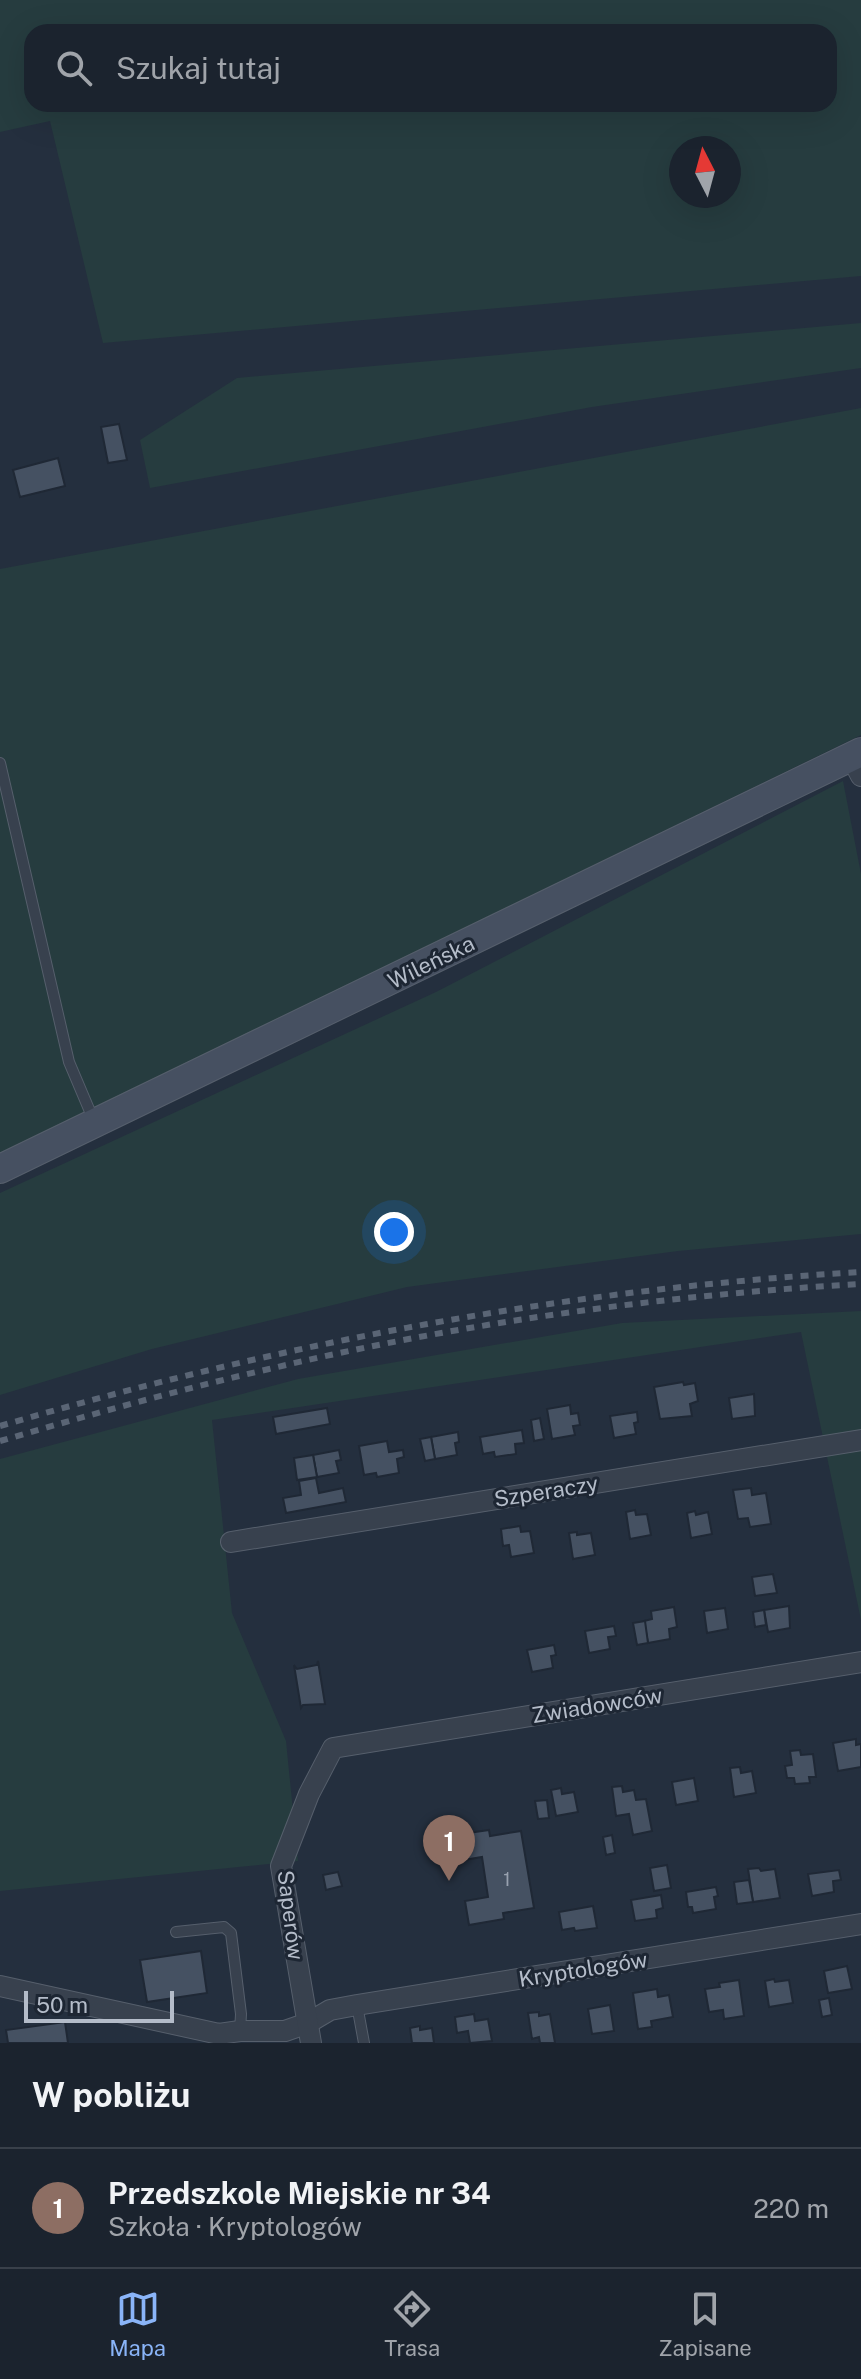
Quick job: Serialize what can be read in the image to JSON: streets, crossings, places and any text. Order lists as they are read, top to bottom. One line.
{"streets":{"street":["Wileńska","Szperaczy","Zwiadowców","Saperów","Kryptologów"]},"crossings":[["Zwiadowców","Saperów"],["Saperów","Kryptologów"]],"house_numbers":["1"],"scale_bar":"50 m","north":"top","page":{"search":"Szukaj tutaj","pins":"1","scale":"50 m","heading":"W pobliżu","list":[{"mark":"1","name":"Przedszkole Miejskie nr 34","note":"Szkoła · Kryptologów","value":"220 m"}],"nav":["Mapa","Trasa","Zapisane"]}}
